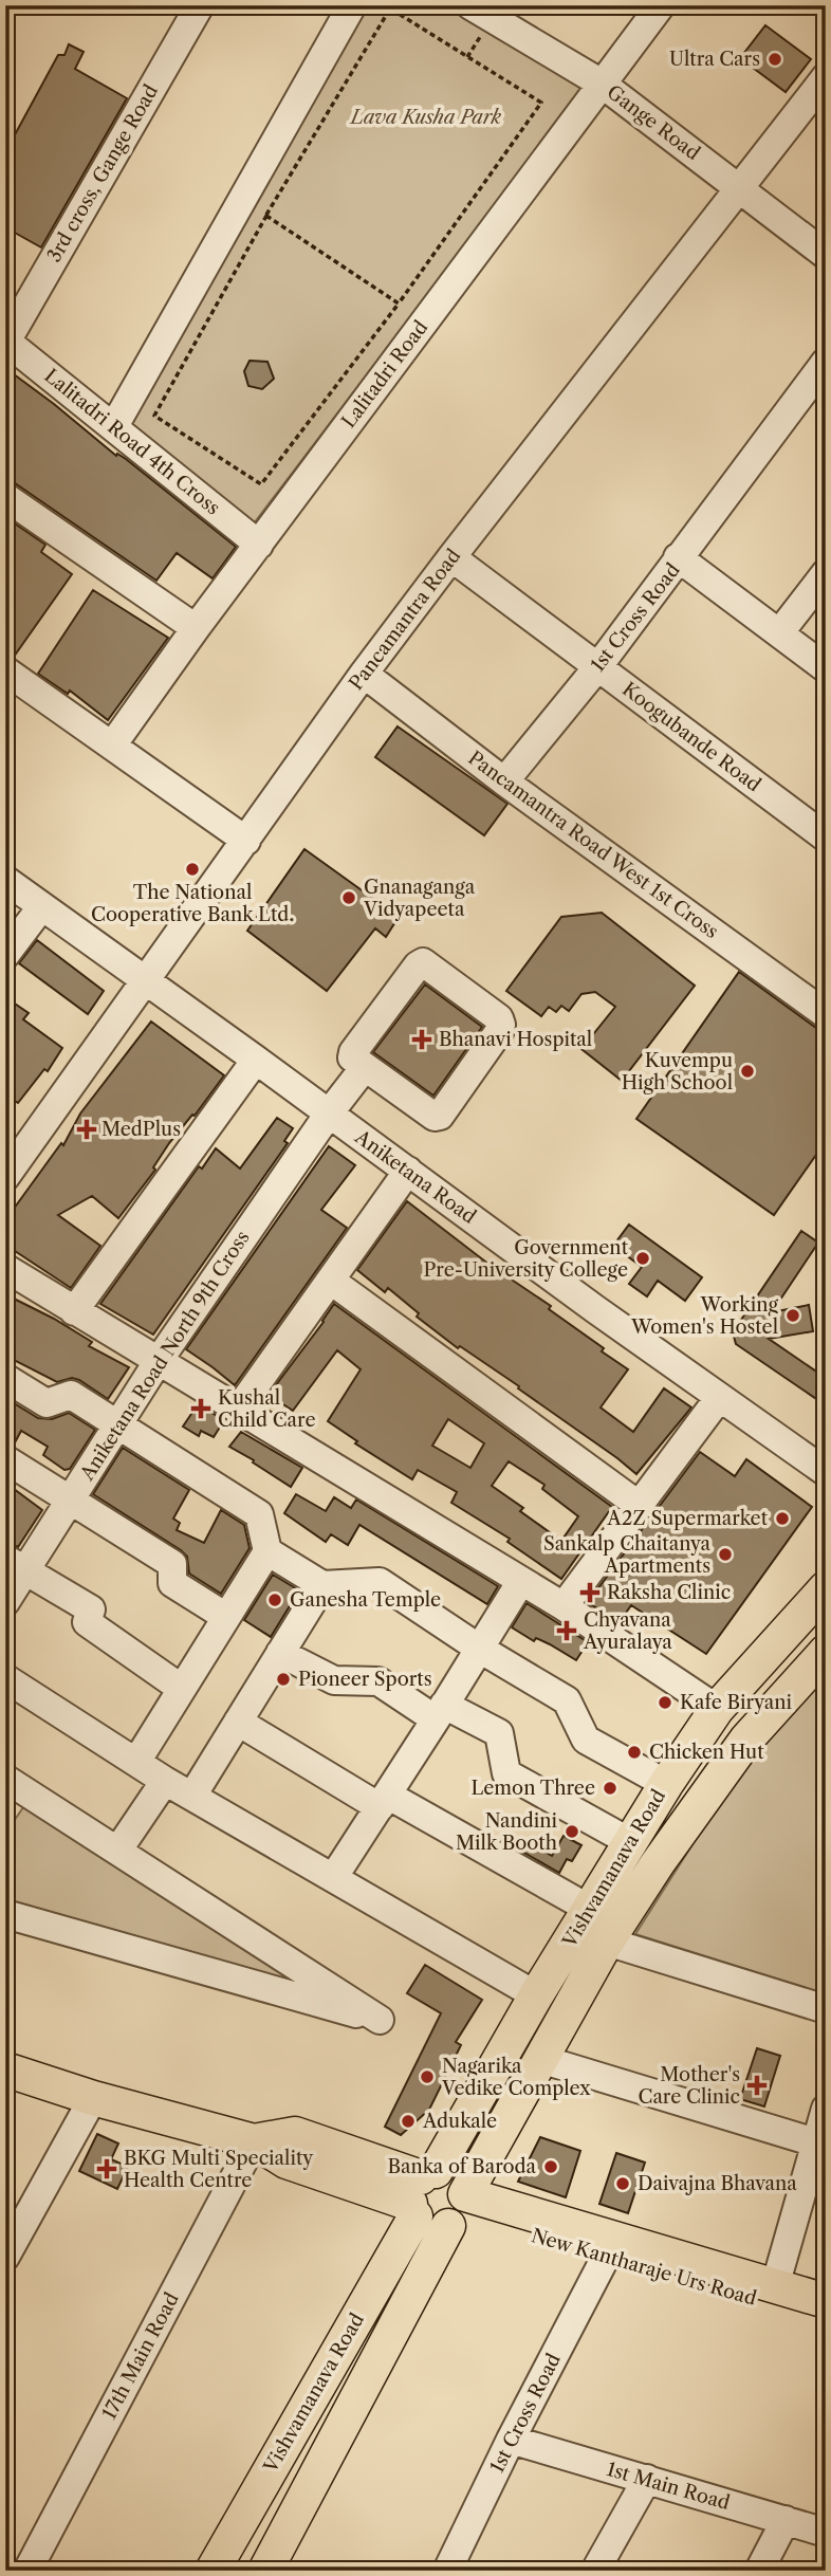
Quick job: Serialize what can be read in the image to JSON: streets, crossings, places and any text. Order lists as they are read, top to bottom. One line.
{"streets":{"main road":["Vishvamanava Road","New Kantharaje Urs Road"],"street":["Gange Road","3rd cross, Gange Road","Lalitadri Road","Lalitadri Road 4th Cross","1st Cross Road","Pancamantra Road","Koogubande Road","Pancamantra Road West 1st Cross","Aniketana Road","Aniketana Road North 9th Cross","17th Main Road","1st Main Road"]},"crossings":[["Gange Road","Lalitadri Road"],["Gange Road","Pancamantra Road"],["3rd cross, Gange Road","Lalitadri Road 4th Cross"],["Lalitadri Road","Lalitadri Road 4th Cross"],["1st Cross Road","Koogubande Road"],["1st Cross Road","Pancamantra Road West 1st Cross"],["1st Cross Road","New Kantharaje Urs Road"],["1st Cross Road","1st Main Road"],["Pancamantra Road","Koogubande Road"],["Pancamantra Road","Pancamantra Road West 1st Cross"],["Pancamantra Road","Aniketana Road"],["Aniketana Road","Aniketana Road North 9th Cross"],["Vishvamanava Road","New Kantharaje Urs Road"]],"parks":["Lava Kusha Park"],"places":{"other":["Ultra Cars","The National Cooperative Bank Ltd.","Gnanaganga Vidyapeeta","Kuvempu High School","Government Pre-University College","Working Women's Hostel","A2Z Supermarket","Sankalp Chaitanya Apartments","Ganesha Temple","Pioneer Sports","Kafe Biryani","Chicken Hut","Lemon Three","Nandini Milk Booth","Nagarika Vedike Complex","Adukale","Banka of Baroda","Daivajna Bhavana"],"health":["Bhanavi Hospital","MedPlus","Kushal Child Care","Raksha Clinic","Chyavana Ayuralaya","Mother's Care Clinic","BKG Multi Speciality Health Centre"]}}
